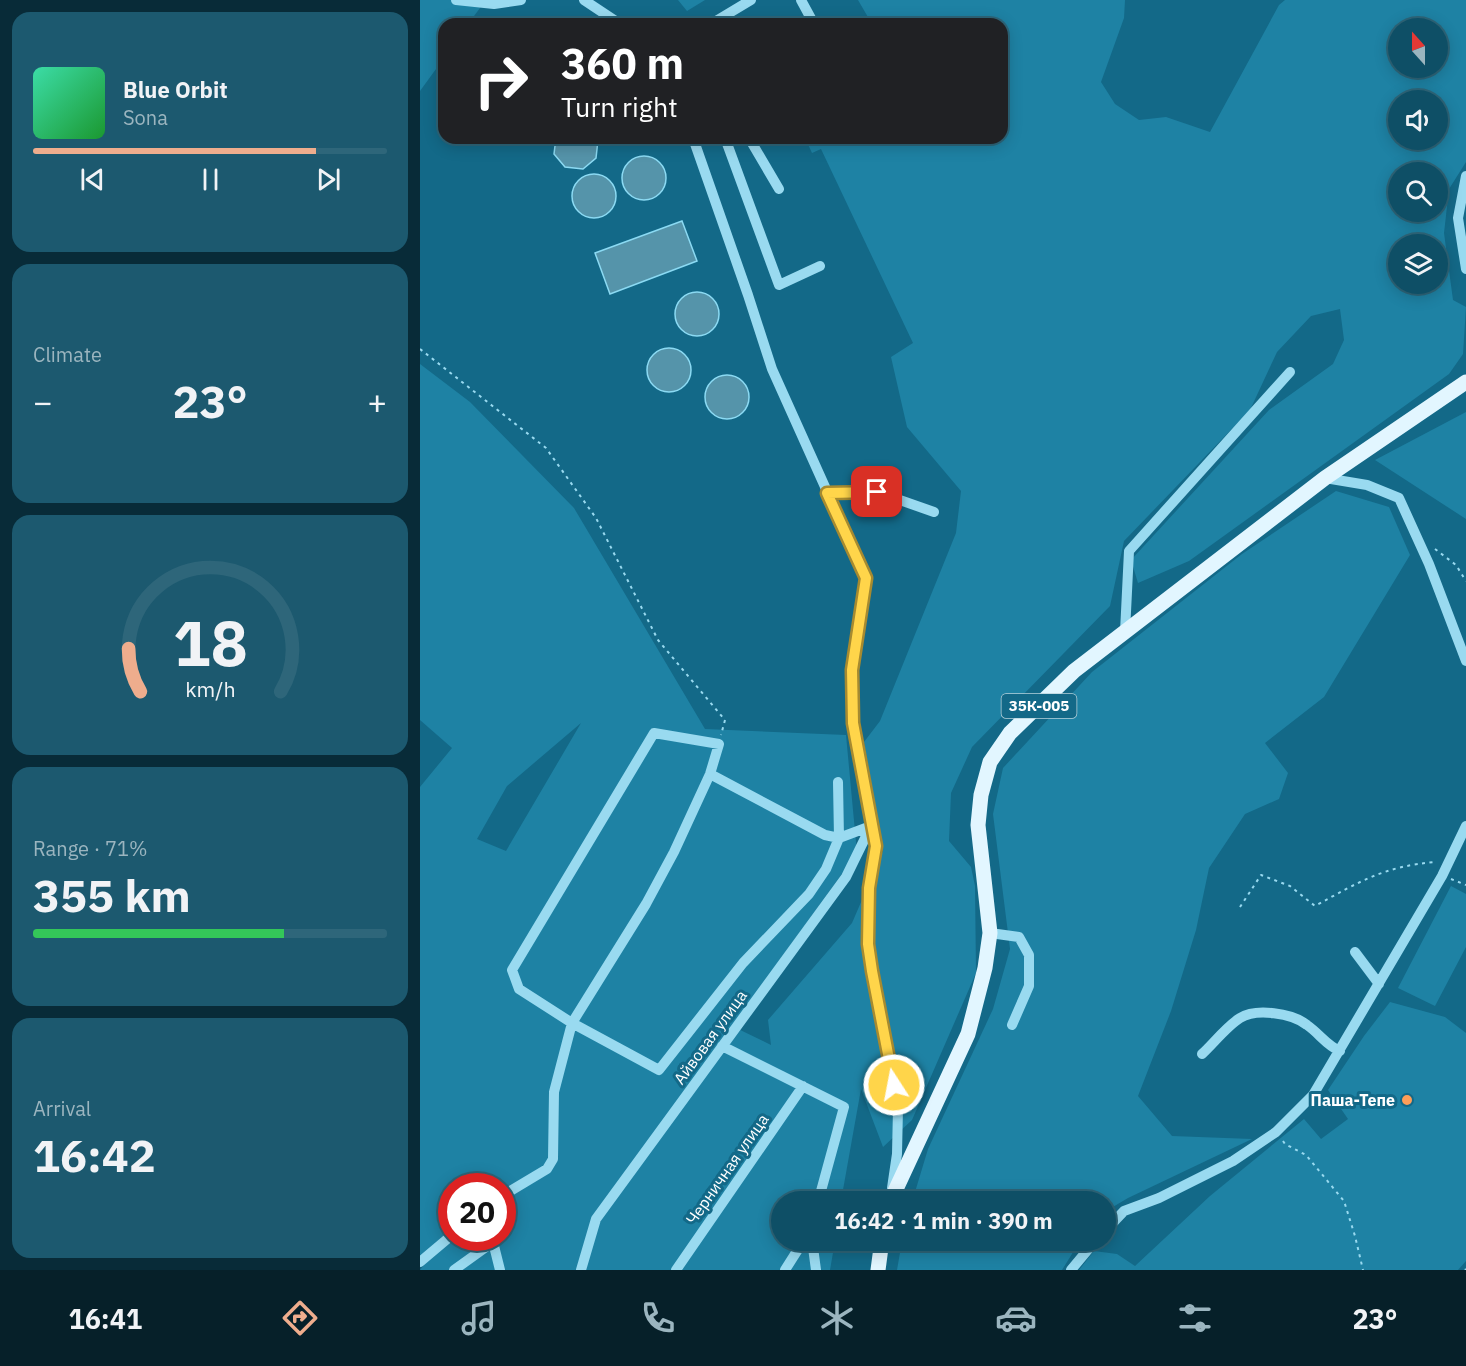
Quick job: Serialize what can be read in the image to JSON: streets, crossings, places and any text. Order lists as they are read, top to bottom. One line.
{"streets":{"main road":["35К-005"],"street":["Айвовая улица","Черничная улица"]},"places":["Паша-Тепе"],"north":"top","page":{"turn":["360 m","Turn right"],"song":["Blue Orbit","Sona"],"tile":["Climate",["Range · 71%","355 km"],["Arrival","16:42"]],"heat":["−","23°","+"],"limit":"20","trip":"16:42 · 1 min · 390 m","tabs":["16:41","23°"],"gauge":["18","km/h"]}}
